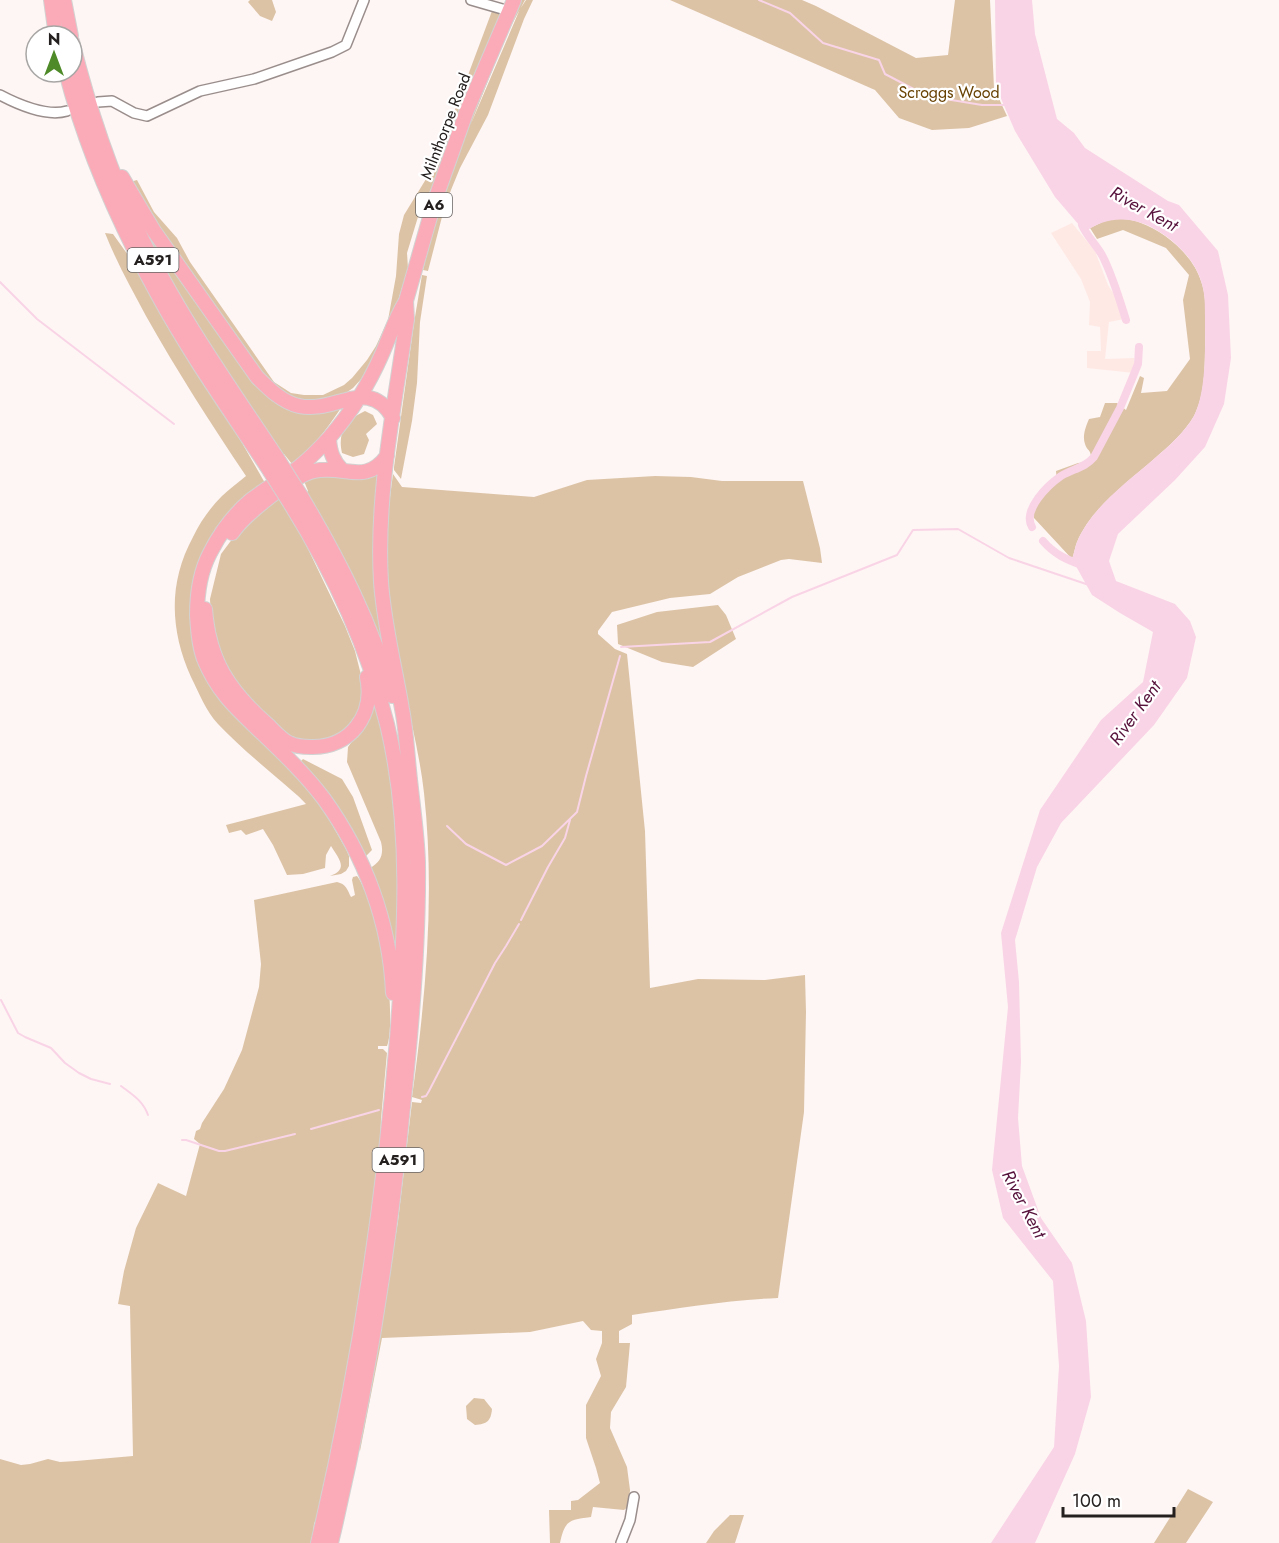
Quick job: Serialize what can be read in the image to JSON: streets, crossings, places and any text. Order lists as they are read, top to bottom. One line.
{"streets":{"highway":["Milnthorpe Road","A6","A591"]},"water":["River Kent"],"parks":["Scroggs Wood"],"scale_bar":"100 m","north":"top"}
